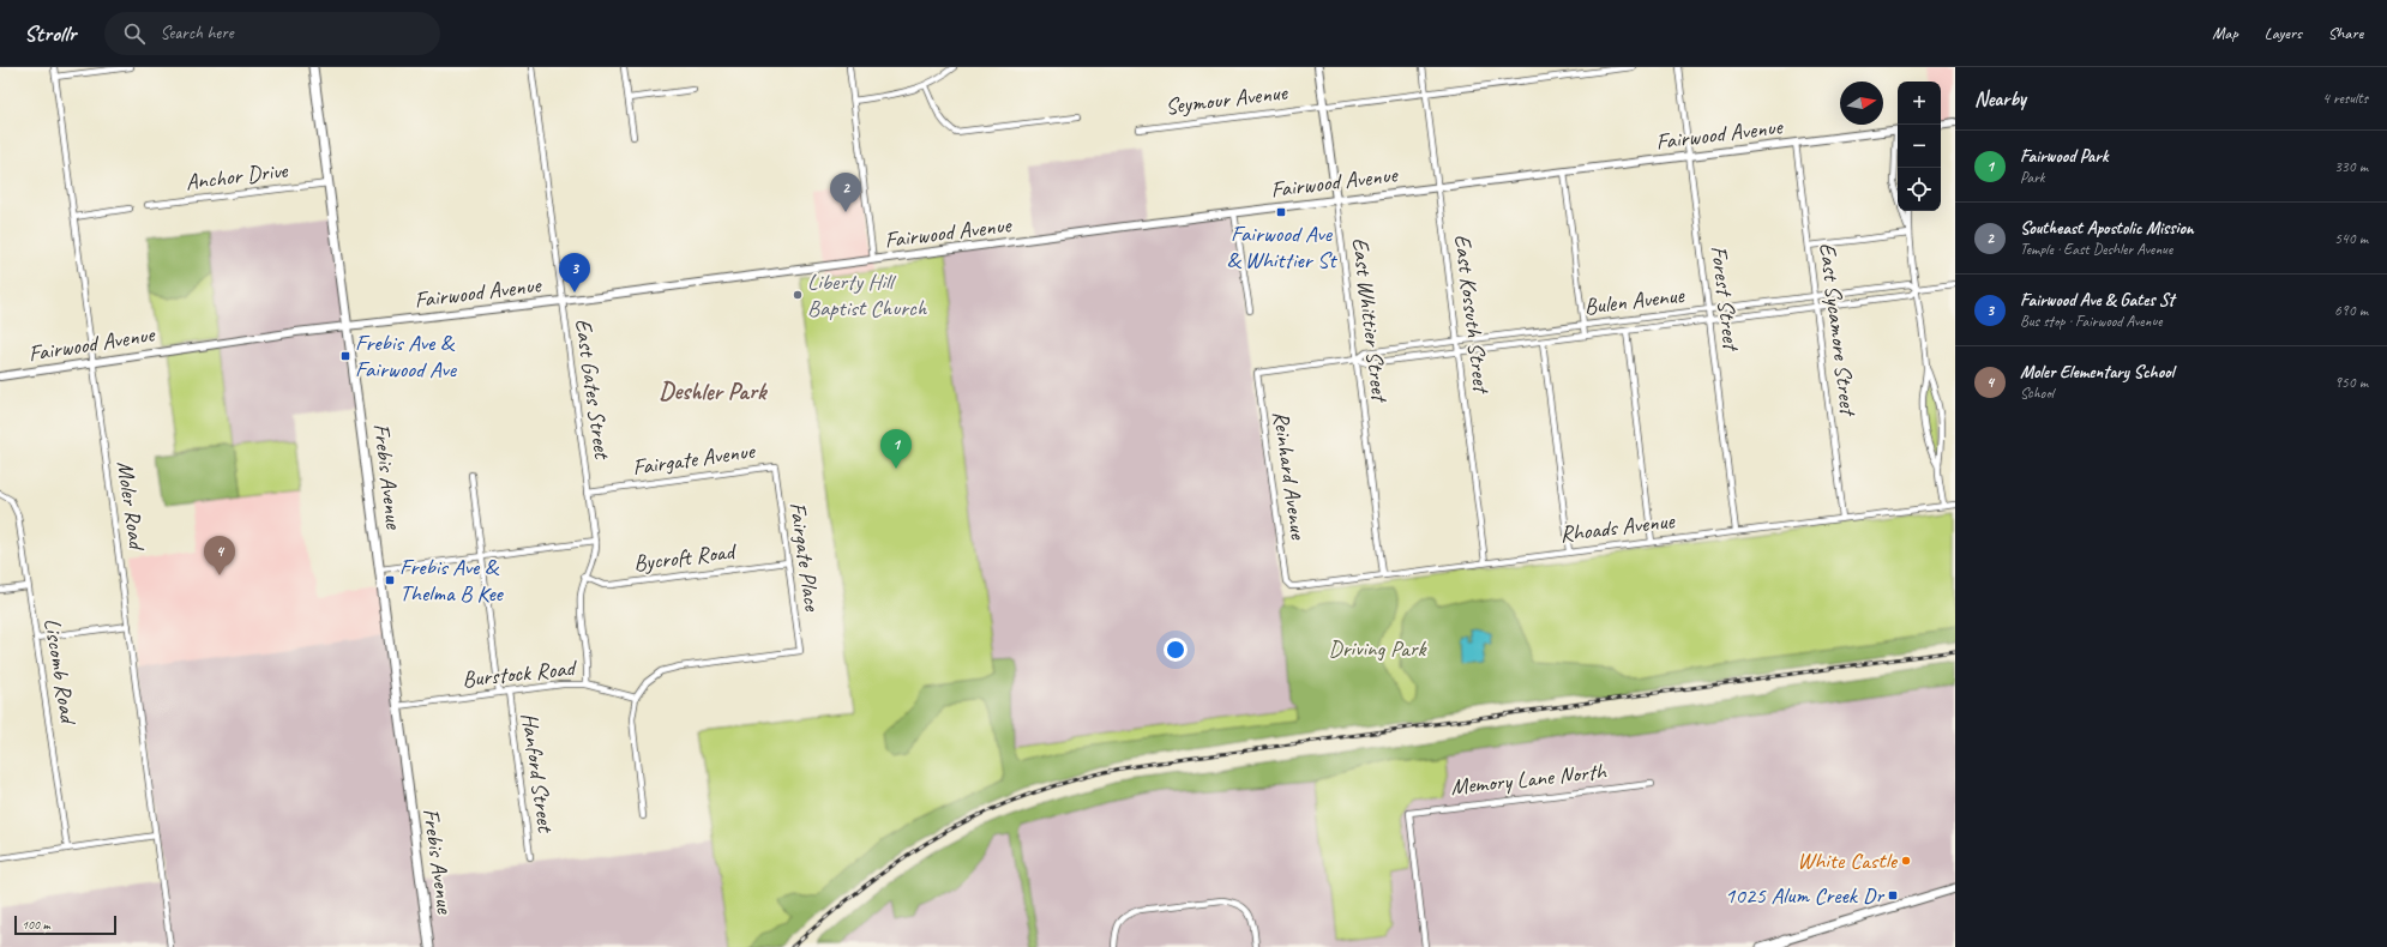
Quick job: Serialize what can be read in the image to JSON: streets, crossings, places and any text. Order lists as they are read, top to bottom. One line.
{"streets":{"main road":["Frebis Avenue"],"street":["Seymour Avenue","Fairwood Avenue","Anchor Drive","Forest Street","Bulen Avenue","East Kossuth Street","East Whittier Street","East Sycamore Street","East Gates Street","Fairgate Avenue","Reinhard Avenue","Moler Road","Rhoads Avenue","Fairgate Place","Bycroft Road","Liscomb Road","Burstock Road","Hanford Street","Memory Lane North"]},"crossings":[["Seymour Avenue","East Kossuth Street"],["Seymour Avenue","East Whittier Street"],["Fairwood Avenue","Forest Street"],["Fairwood Avenue","East Kossuth Street"],["Fairwood Avenue","East Whittier Street"],["Fairwood Avenue","East Sycamore Street"],["Fairwood Avenue","East Gates Street"],["Fairwood Avenue","Frebis Avenue"],["Fairwood Avenue","Moler Road"],["Anchor Drive","Frebis Avenue"],["Forest Street","Bulen Avenue"],["Forest Street","Rhoads Avenue"],["Bulen Avenue","East Kossuth Street"],["Bulen Avenue","East Whittier Street"],["Bulen Avenue","East Sycamore Street"],["Bulen Avenue","Reinhard Avenue"],["East Kossuth Street","Rhoads Avenue"],["East Whittier Street","Rhoads Avenue"],["East Sycamore Street","Rhoads Avenue"],["East Gates Street","Fairgate Avenue"],["East Gates Street","Bycroft Road"],["East Gates Street","Burstock Road"],["Fairgate Avenue","Fairgate Place"],["Reinhard Avenue","Rhoads Avenue"],["Frebis Avenue","Burstock Road"],["Fairgate Place","Bycroft Road"],["Fairgate Place","Burstock Road"],["Burstock Road","Hanford Street"]],"districts":["Deshler Park"],"parks":["Driving Park"],"places":{"transit":["Fairwood Ave & Whittier St","Frebis Ave & Fairwood Ave","Frebis Ave & Thelma B Kee","1025 Alum Creek Dr"],"other":["Liberty Hill Baptist Church","White Castle"]},"scale_bar":"100 m","north":"right","page":{"header":"Strollr","search":"Search here","nav":["Map","Layers","Share"],"heading":["Nearby","4 results"],"map_buttons":["+","−"],"list":[{"mark":"1","name":"Fairwood Park","note":"Park","value":"330 m"},{"mark":"2","name":"Southeast Apostolic Mission","note":"Temple · East Deshler Avenue","value":"540 m"},{"mark":"3","name":"Fairwood Ave & Gates St","note":"Bus stop · Fairwood Avenue","value":"690 m"},{"mark":"4","name":"Moler Elementary School","note":"School","value":"950 m"}],"pins":["2","3","1","4"],"scale":"100 m"}}
